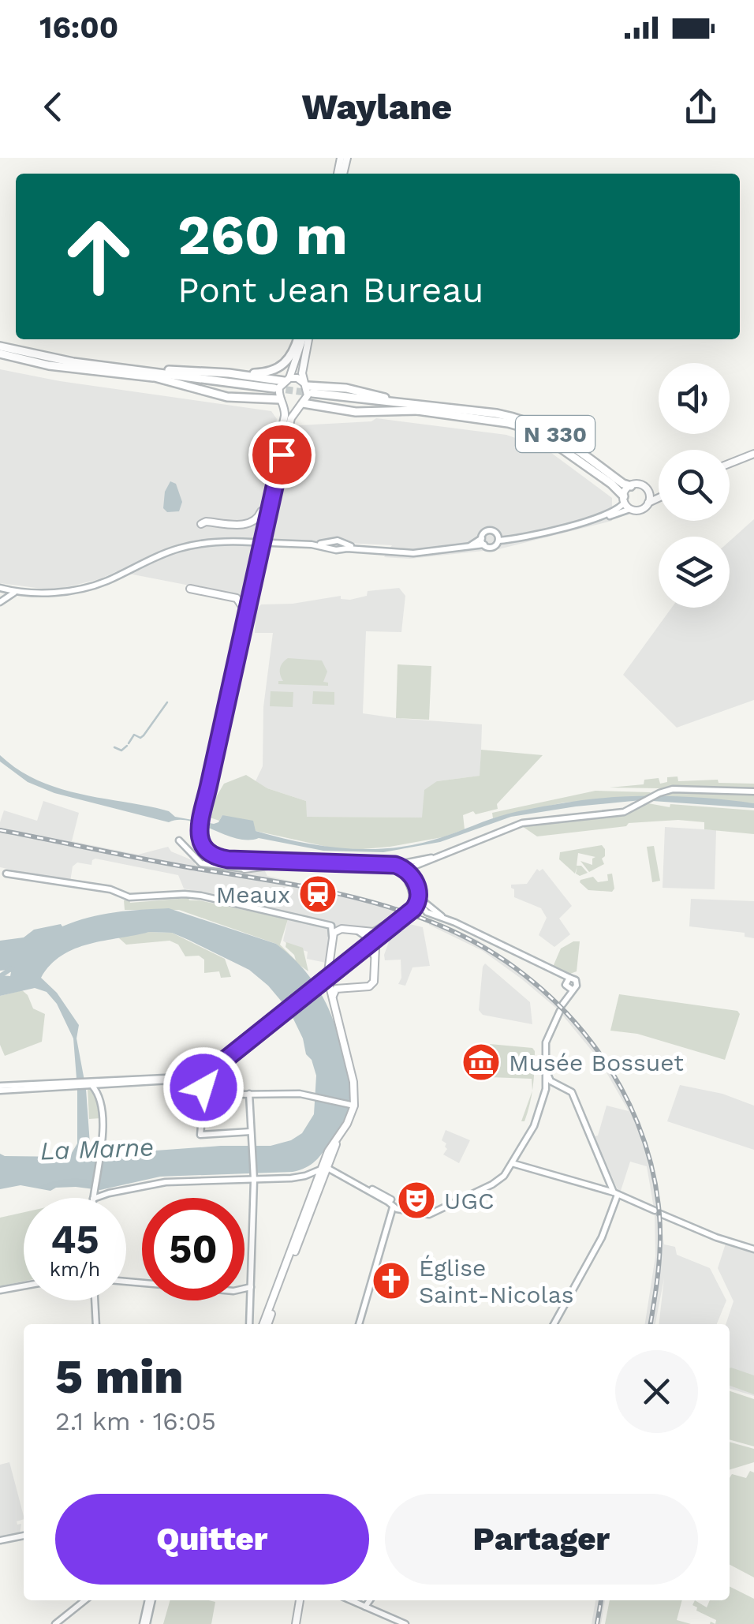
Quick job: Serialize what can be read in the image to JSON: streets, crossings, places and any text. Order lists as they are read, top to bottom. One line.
{"streets":{"highway":["N 330"]},"water":["La Marne"],"places":{"station":["Meaux"],"museum":["Musée Bossuet"],"theatre":["UGC"],"church":["Église Saint-Nicolas"]},"page":{"status":"16:00","header":"Waylane","turn":["260 m","Pont Jean Bureau"],"speed":"45 km/h","limit":"50","heading":["5 min","2.1 km · 16:05"],"buttons":["Quitter","Partager"]}}
